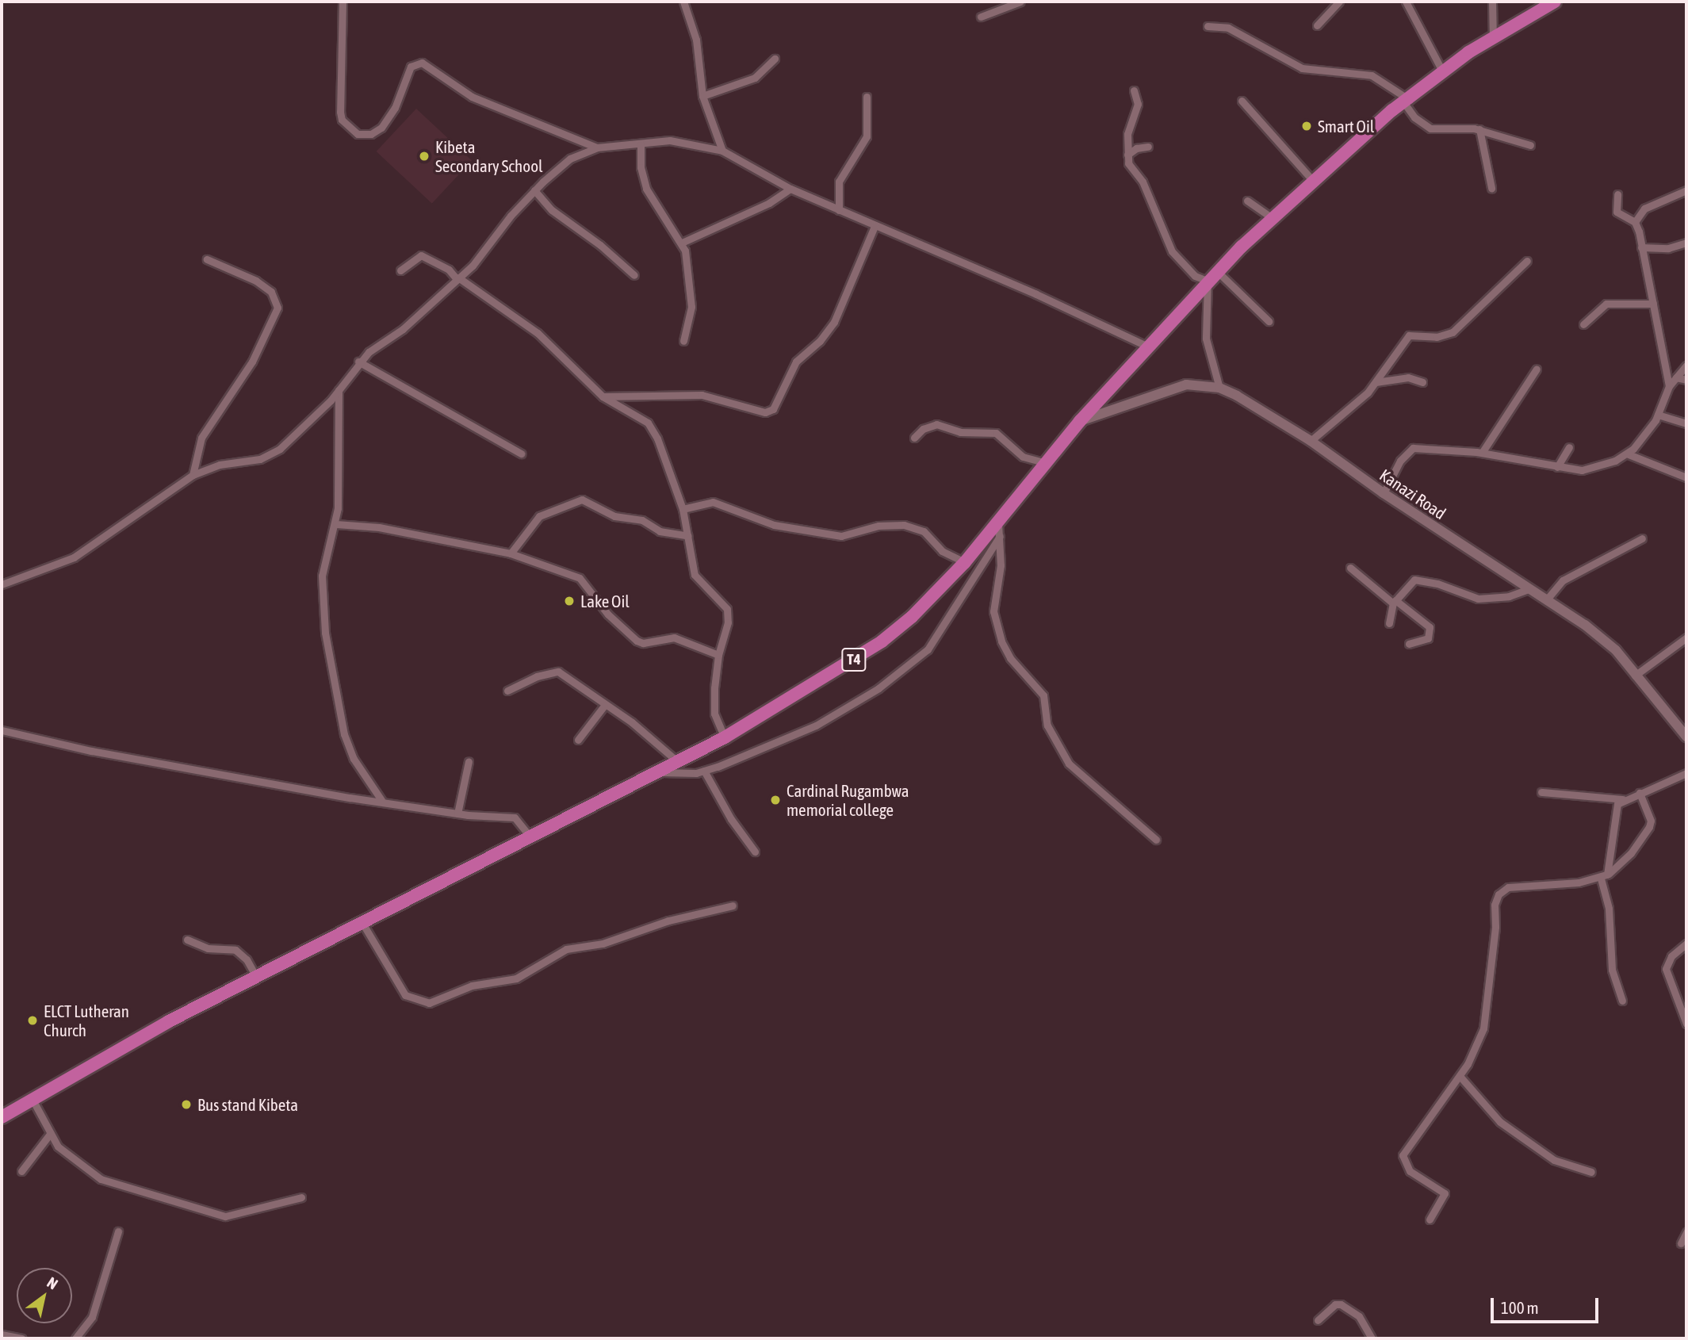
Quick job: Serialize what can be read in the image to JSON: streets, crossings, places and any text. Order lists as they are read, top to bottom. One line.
{"streets":{"highway":["T4"],"main road":["Kanazi Road"]},"crossings":[["Kanazi Road","T4"]],"places":["Smart Oil","Kibeta Secondary School","Lake Oil","Cardinal Rugambwa memorial college","ELCT Lutheran Church","Bus stand Kibeta"],"scale_bar":"100 m","north":"top right"}
